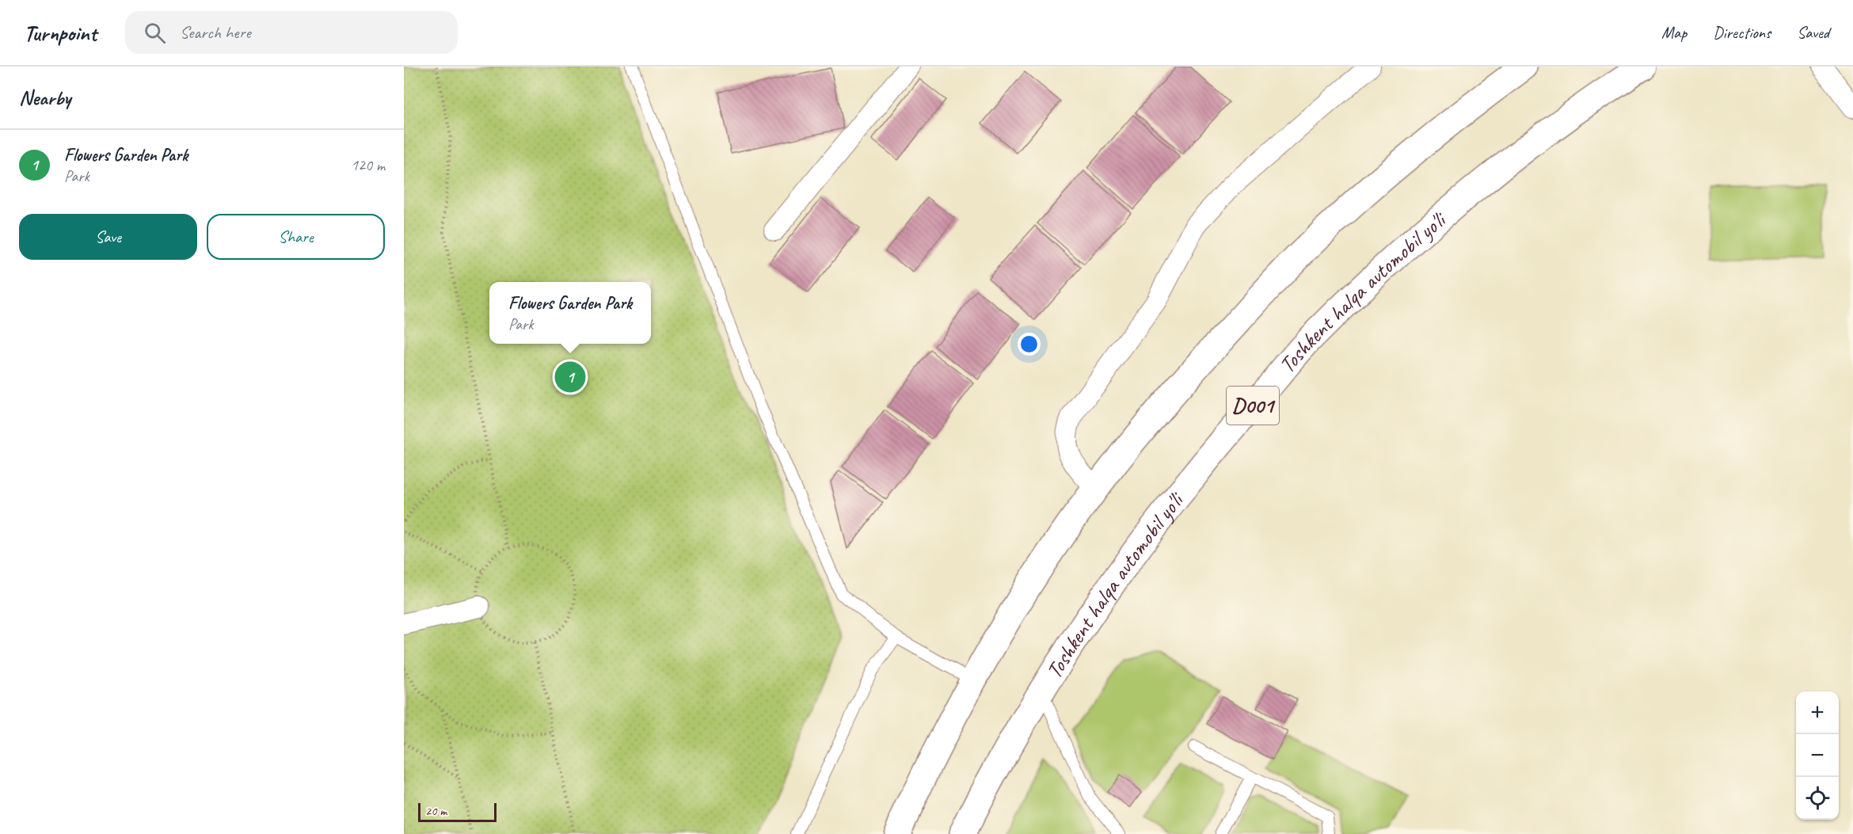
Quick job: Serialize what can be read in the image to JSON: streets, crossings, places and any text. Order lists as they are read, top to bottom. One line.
{"streets":{"highway":["Toshkent halqa avtomobil yo'li","D001"]},"scale_bar":"20 m","page":{"header":"Turnpoint","search":"Search here","nav":["Map","Directions","Saved"],"heading":"Nearby","list":[{"mark":"1","name":"Flowers Garden Park","note":"Park","value":"120 m"}],"buttons":["Save","Share"],"popup":["Flowers Garden Park","Park"],"pins":"1","map_buttons":["+","−"],"scale":"20 m"}}
